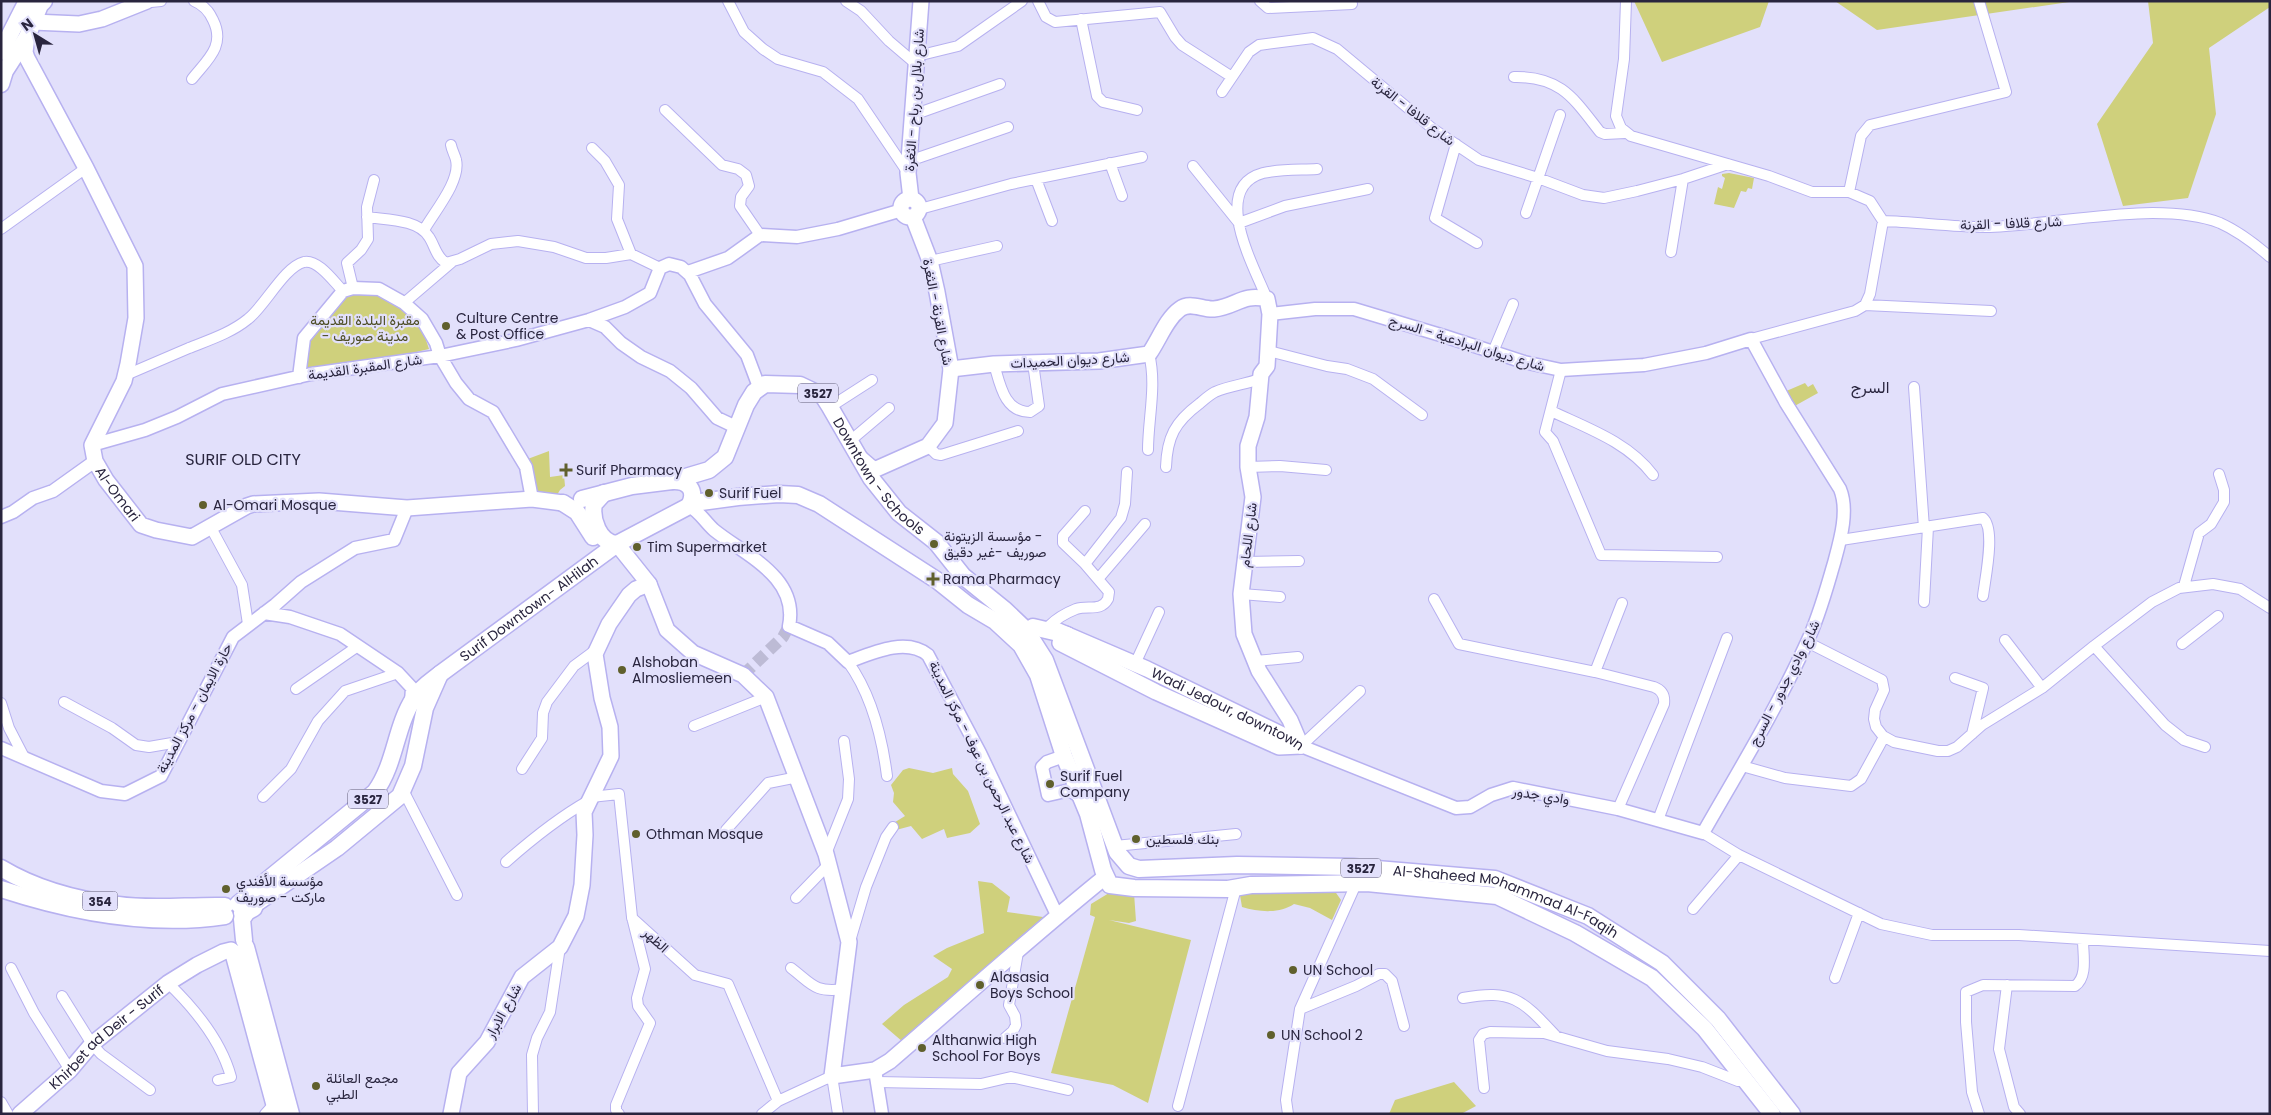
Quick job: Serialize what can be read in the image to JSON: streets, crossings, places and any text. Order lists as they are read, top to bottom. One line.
{"streets":{"main road":["شارع بلال بن رباح - الثغرة","شارع القرنة - الثغرة","شارع ديوان الحميدات","3527","Downtown - Schools","Al-Omari","شارع اللحام","Surif Downtown- AlHilah","Wadi Jedour, downtown","354","Al-Shaheed Mohammad Al-Faqih","شارع الابرار","Khirbet ad Deir - Surif"],"street":["شارع قلافا - القرنة","شارع ديوان البرادعية - السرج","شارع المقبرة القديمة","شارع وادي جدور - السرج","حارة الايمان - مركز المدينة","شارع عبد الرحمن بن عوف - مركز المدينة","وادي جدور","الظهر"]},"crossings":[["شارع بلال بن رباح - الثغرة","شارع القرنة - الثغرة"],["شارع القرنة - الثغرة","شارع ديوان الحميدات"],["شارع ديوان البرادعية - السرج","شارع ديوان الحميدات"],["شارع ديوان البرادعية - السرج","شارع اللحام"],["شارع ديوان البرادعية - السرج","شارع وادي جدور - السرج"],["شارع ديوان الحميدات","شارع اللحام"],["شارع المقبرة القديمة","Al-Omari"],["3527","Downtown - Schools"],["3527","Surif Downtown- AlHilah"],["3527","Wadi Jedour, downtown"],["3527","354"],["3527","Al-Shaheed Mohammad Al-Faqih"],["3527","Khirbet ad Deir - Surif"],["Downtown - Schools","Al-Shaheed Mohammad Al-Faqih"],["Al-Omari","حارة الايمان - مركز المدينة"],["شارع اللحام","Wadi Jedour, downtown"],["شارع اللحام","وادي جدور"],["شارع وادي جدور - السرج","وادي جدور"],["Wadi Jedour, downtown","وادي جدور"]],"districts":["السرج","SURIF OLD CITY"],"parks":["مقبرة البلدة القديمة - مدينة صوريف"],"places":{"other":["Culture Centre & Post Office","Surif Fuel","Al-Omari Mosque","مؤسسة الزيتونة - صوريف -غير دقيق","Tim Supermarket","Alshoban Almosliemeen","Surif Fuel Company","Othman Mosque","بنك فلسطين","مؤسسة الأفندي ماركت - صوريف","UN School","Alasasia Boys School","UN School 2","Althanwia High School For Boys","مجمع العائلة الطبي"],"health":["Surif Pharmacy","Rama Pharmacy"]},"north":"top left"}
